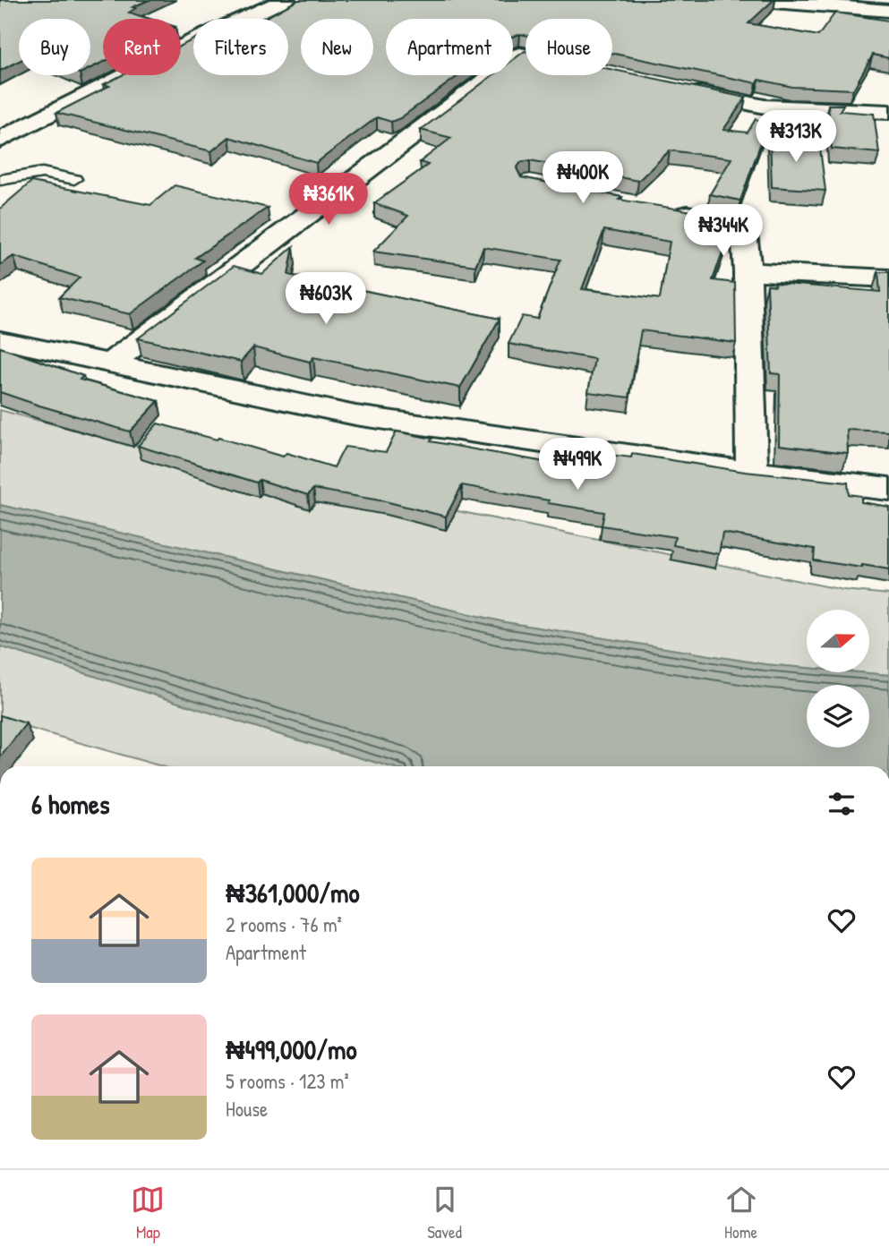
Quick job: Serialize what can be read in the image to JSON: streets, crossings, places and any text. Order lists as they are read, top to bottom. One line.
{"north":"right","page":{"chip":["Buy","Rent","Filters","New","Apartment","House"],"price":["₦313K","₦400K","₦361K","₦344K","₦603K","₦499K"],"heading":"6 homes","list":[{"name":"₦361,000/mo","note":"2 rooms · 76 m² · Apartment"},{"name":"₦499,000/mo","note":"5 rooms · 123 m² · House"}],"tabs":["Map","Saved","Home"]}}
